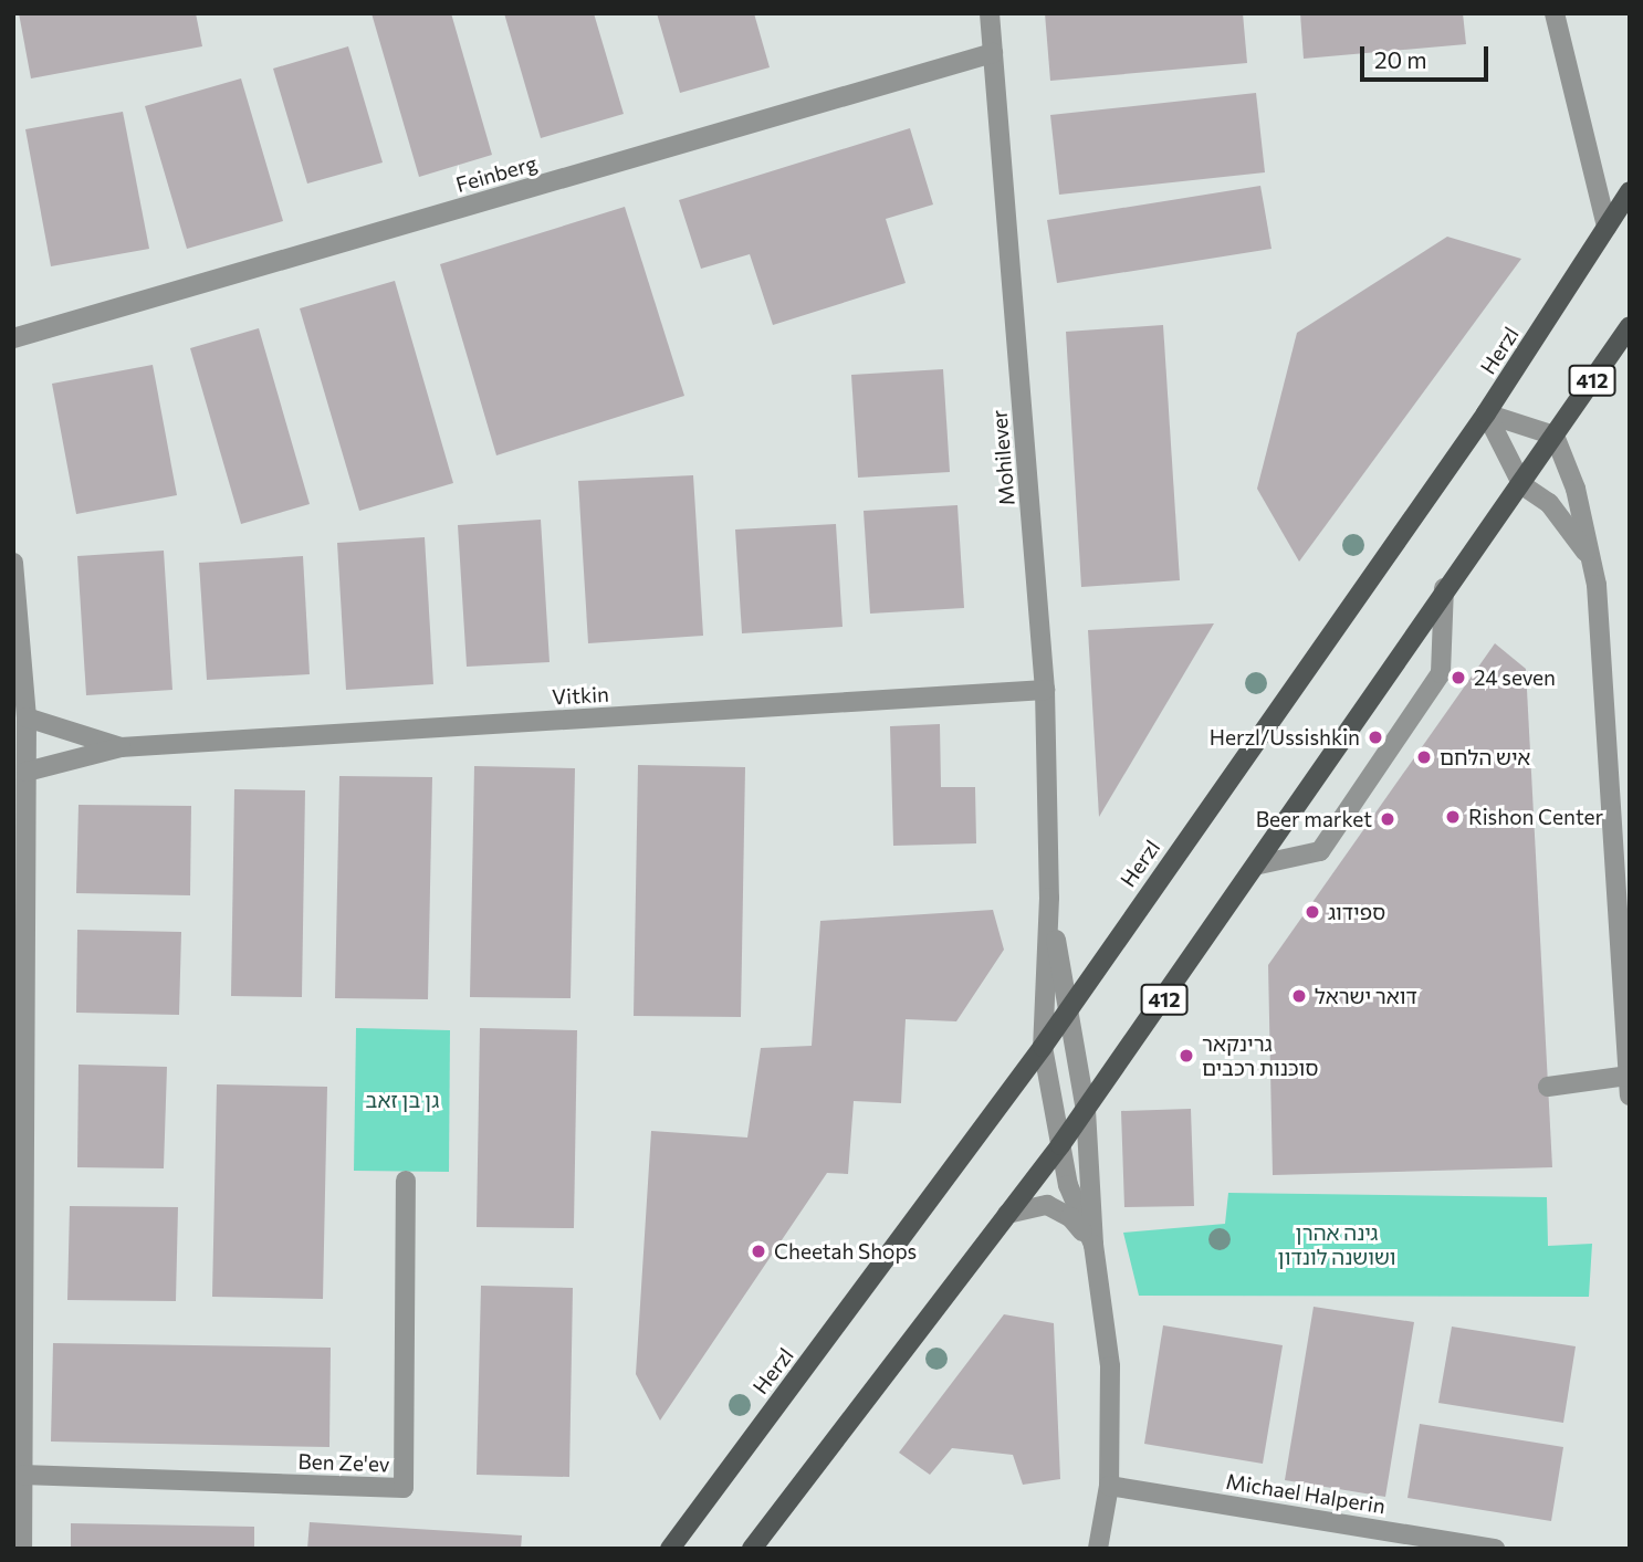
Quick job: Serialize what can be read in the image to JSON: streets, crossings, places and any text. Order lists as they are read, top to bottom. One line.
{"streets":{"main road":["Herzl","412"],"street":["Feinberg","Mohilever","Vitkin","Ben Ze'ev","Michael Halperin"]},"crossings":[["Feinberg","Mohilever"],["Herzl","Mohilever"],["412","Mohilever"],["Mohilever","Vitkin"]],"parks":["גן בן זאב","גינה אהרן ושושנה לונדון"],"places":["24 seven","Herzl/Ussishkin","איש הלחם","Rishon Center","Beer market","ספידוג","דואר ישראל","גרינקאר סוכנות רכבים","Cheetah Shops"],"scale_bar":"20 m"}
